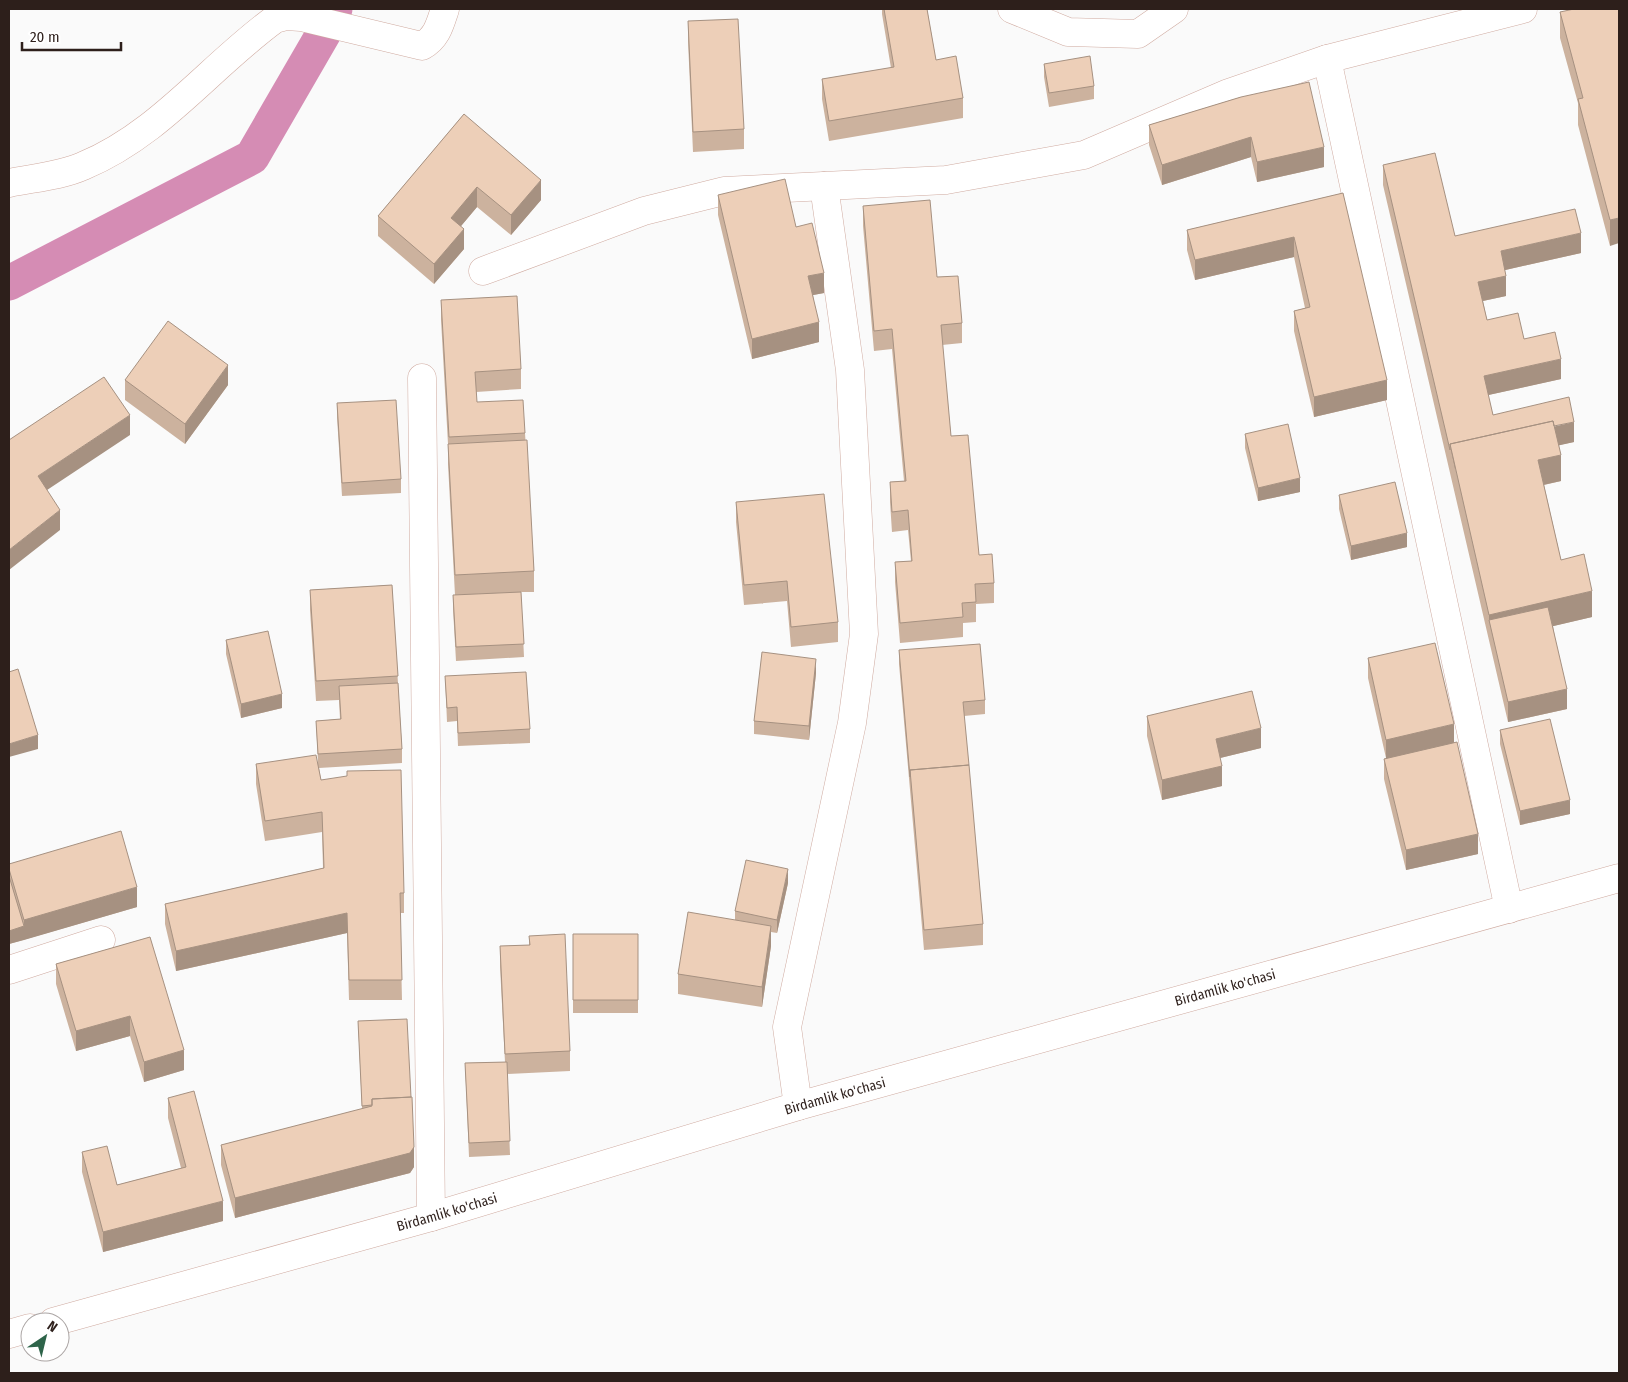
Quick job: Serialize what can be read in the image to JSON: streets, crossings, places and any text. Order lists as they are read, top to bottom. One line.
{"streets":{"street":["Birdamlik ko'chasi"]},"scale_bar":"20 m","north":"top right"}
